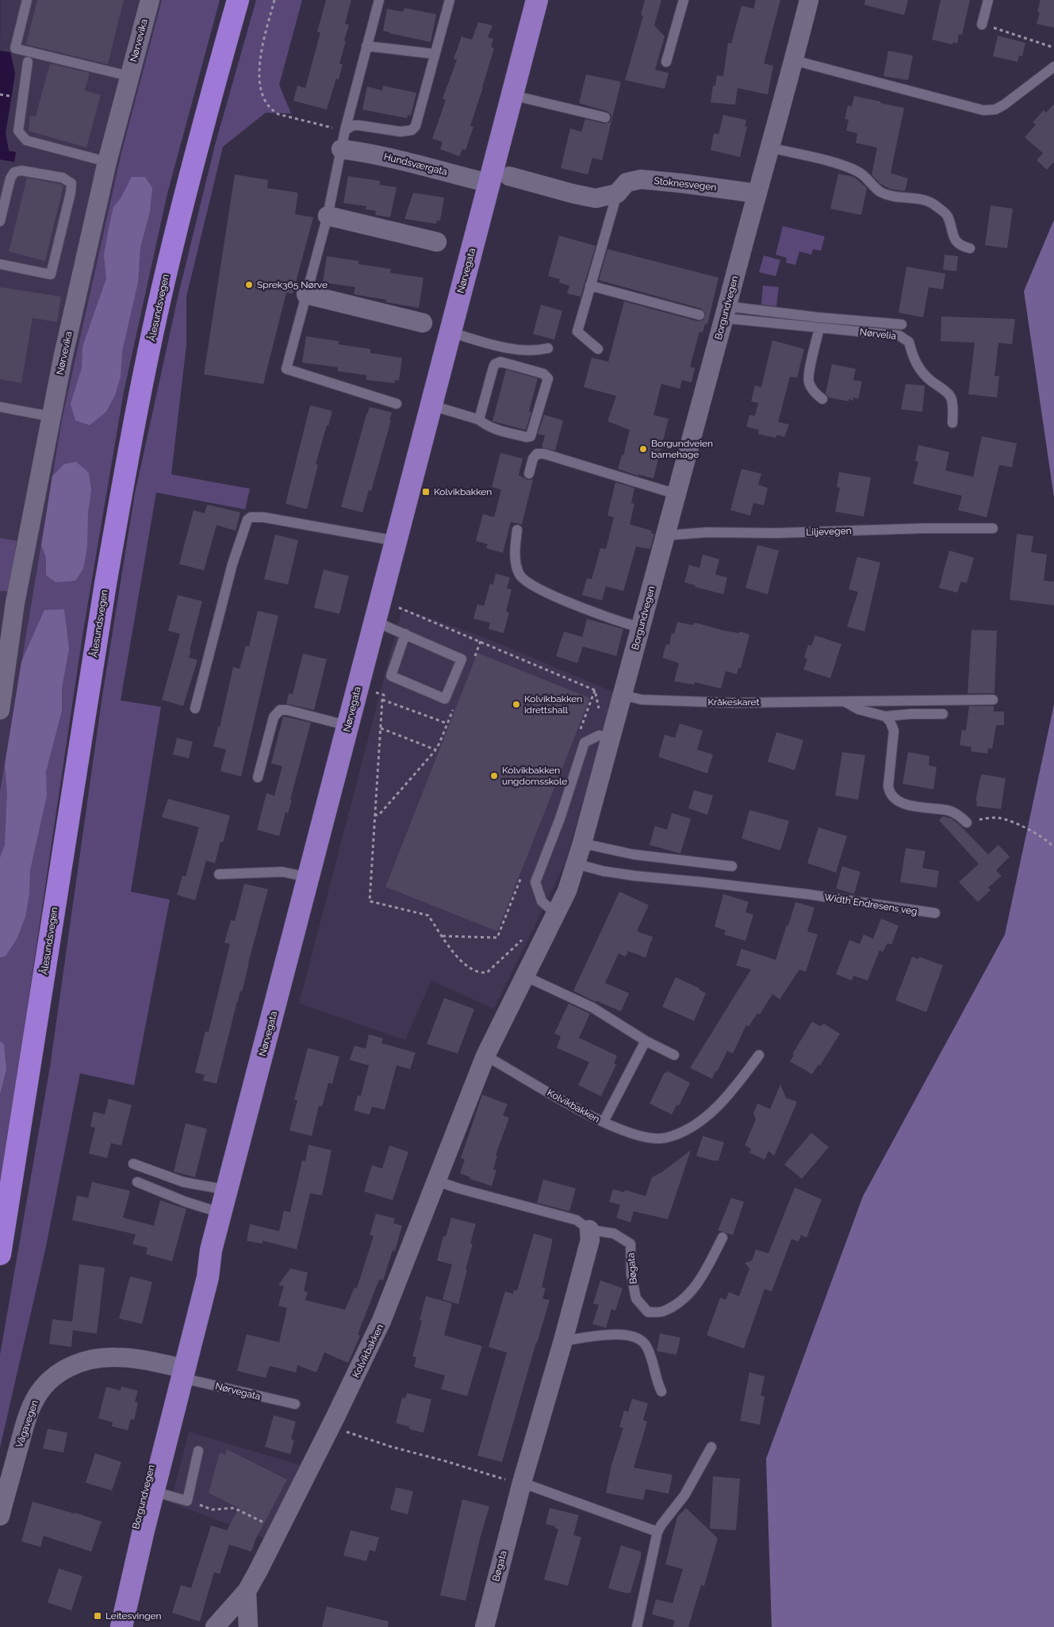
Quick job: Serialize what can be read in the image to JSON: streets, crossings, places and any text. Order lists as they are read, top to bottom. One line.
{"streets":{"highway":["Ålesundsvegen"],"main road":["Nørvegata","Borgundvegen"],"street":["Nørvevika","Hundsværgata","Stoknesvegen","Kolvikbakken","Bøgata","Vågavegen"],"lane":["Nørvelia","Liljevegen","Kråkeskaret","Width Endresens veg"]},"crossings":[["Hundsværgata","Stoknesvegen"],["Hundsværgata","Nørvegata"],["Stoknesvegen","Nørvegata"],["Stoknesvegen","Borgundvegen"],["Nørvegata","Borgundvegen"],["Nørvegata","Vågavegen"],["Borgundvegen","Nørvelia"],["Borgundvegen","Liljevegen"],["Borgundvegen","Kråkeskaret"],["Borgundvegen","Width Endresens veg"],["Borgundvegen","Kolvikbakken"],["Borgundvegen","Vågavegen"],["Width Endresens veg","Kolvikbakken"]],"places":{"other":["Sprek365 Nørve","Borgundveien barnehage","Kolvikbakken idrettshall","Kolvikbakken ungdomsskole"],"transit":["Kolvikbakken","Leitesvingen"]}}
